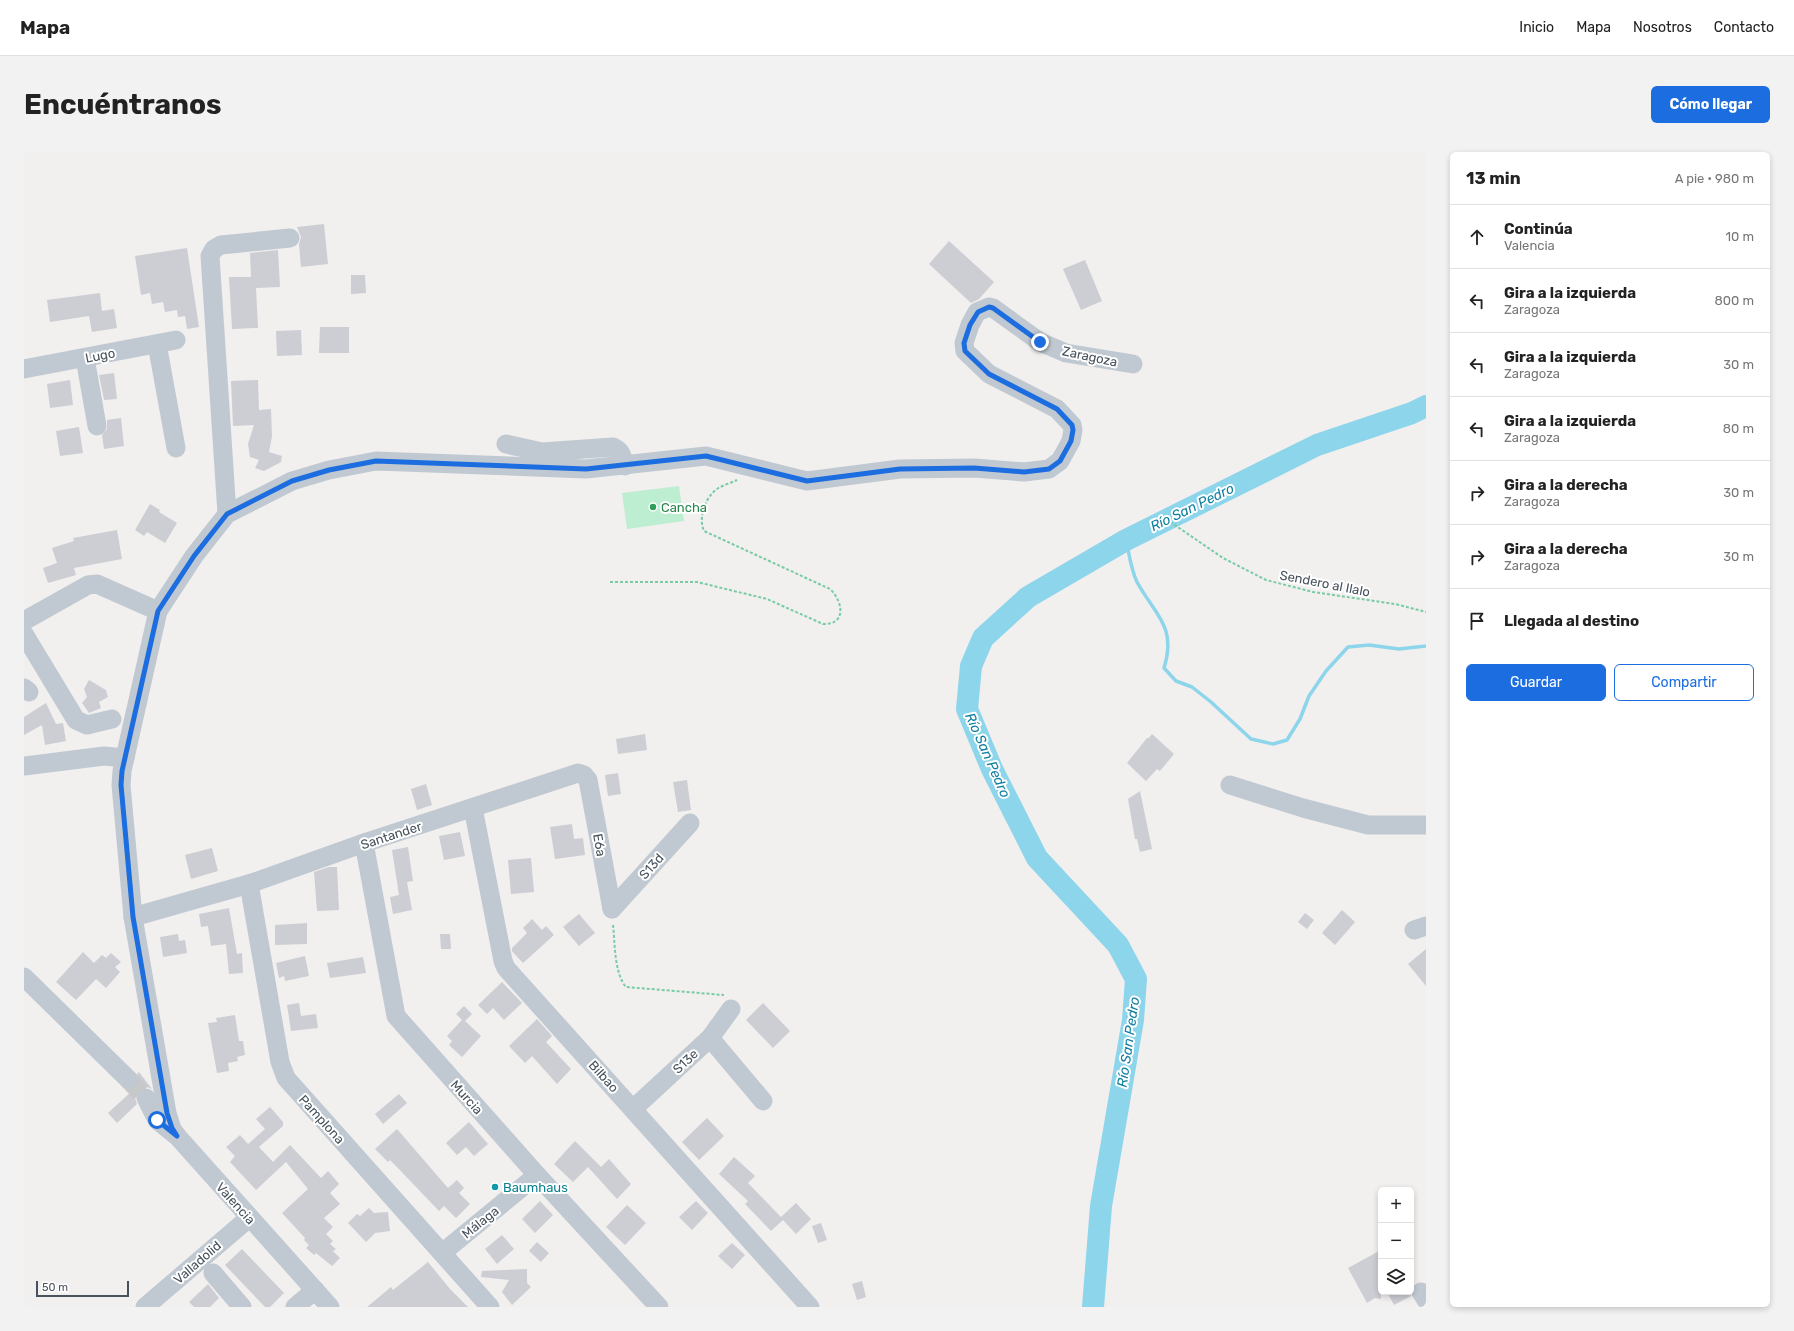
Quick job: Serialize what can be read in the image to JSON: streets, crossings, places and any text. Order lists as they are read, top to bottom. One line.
{"streets":{"street":["Lugo","Zaragoza","Santander","E6a","S13d","S13e","Bilbao","Murcia","Pamplona","Valencia","Málaga","Valladolid"],"path":["Sendero al Ilalo"]},"crossings":[["Zaragoza","Santander"],["Zaragoza","Valencia"],["Santander","E6a"],["Santander","Bilbao"],["Santander","Murcia"],["Santander","Pamplona"],["E6a","S13d"],["S13e","Bilbao"],["Murcia","Málaga"],["Pamplona","Málaga"],["Valencia","Valladolid"]],"water":["Río San Pedro"],"places":["Cancha","Baumhaus"],"scale_bar":"50 m","page":{"header":"Mapa","nav":["Inicio","Mapa","Nosotros","Contacto"],"buttons":["Cómo llegar",["Guardar","Compartir"]],"title":"Encuéntranos","heading":["13 min","A pie · 980 m"],"list":[["Continúa","Valencia","10 m"],["Gira a la izquierda","Zaragoza","800 m"],["Gira a la izquierda","Zaragoza","30 m"],["Gira a la izquierda","Zaragoza","80 m"],["Gira a la derecha","Zaragoza","30 m"],["Gira a la derecha","Zaragoza","30 m"],"Llegada al destino"],"map_buttons":["+","−"],"scale":"50 m"}}
